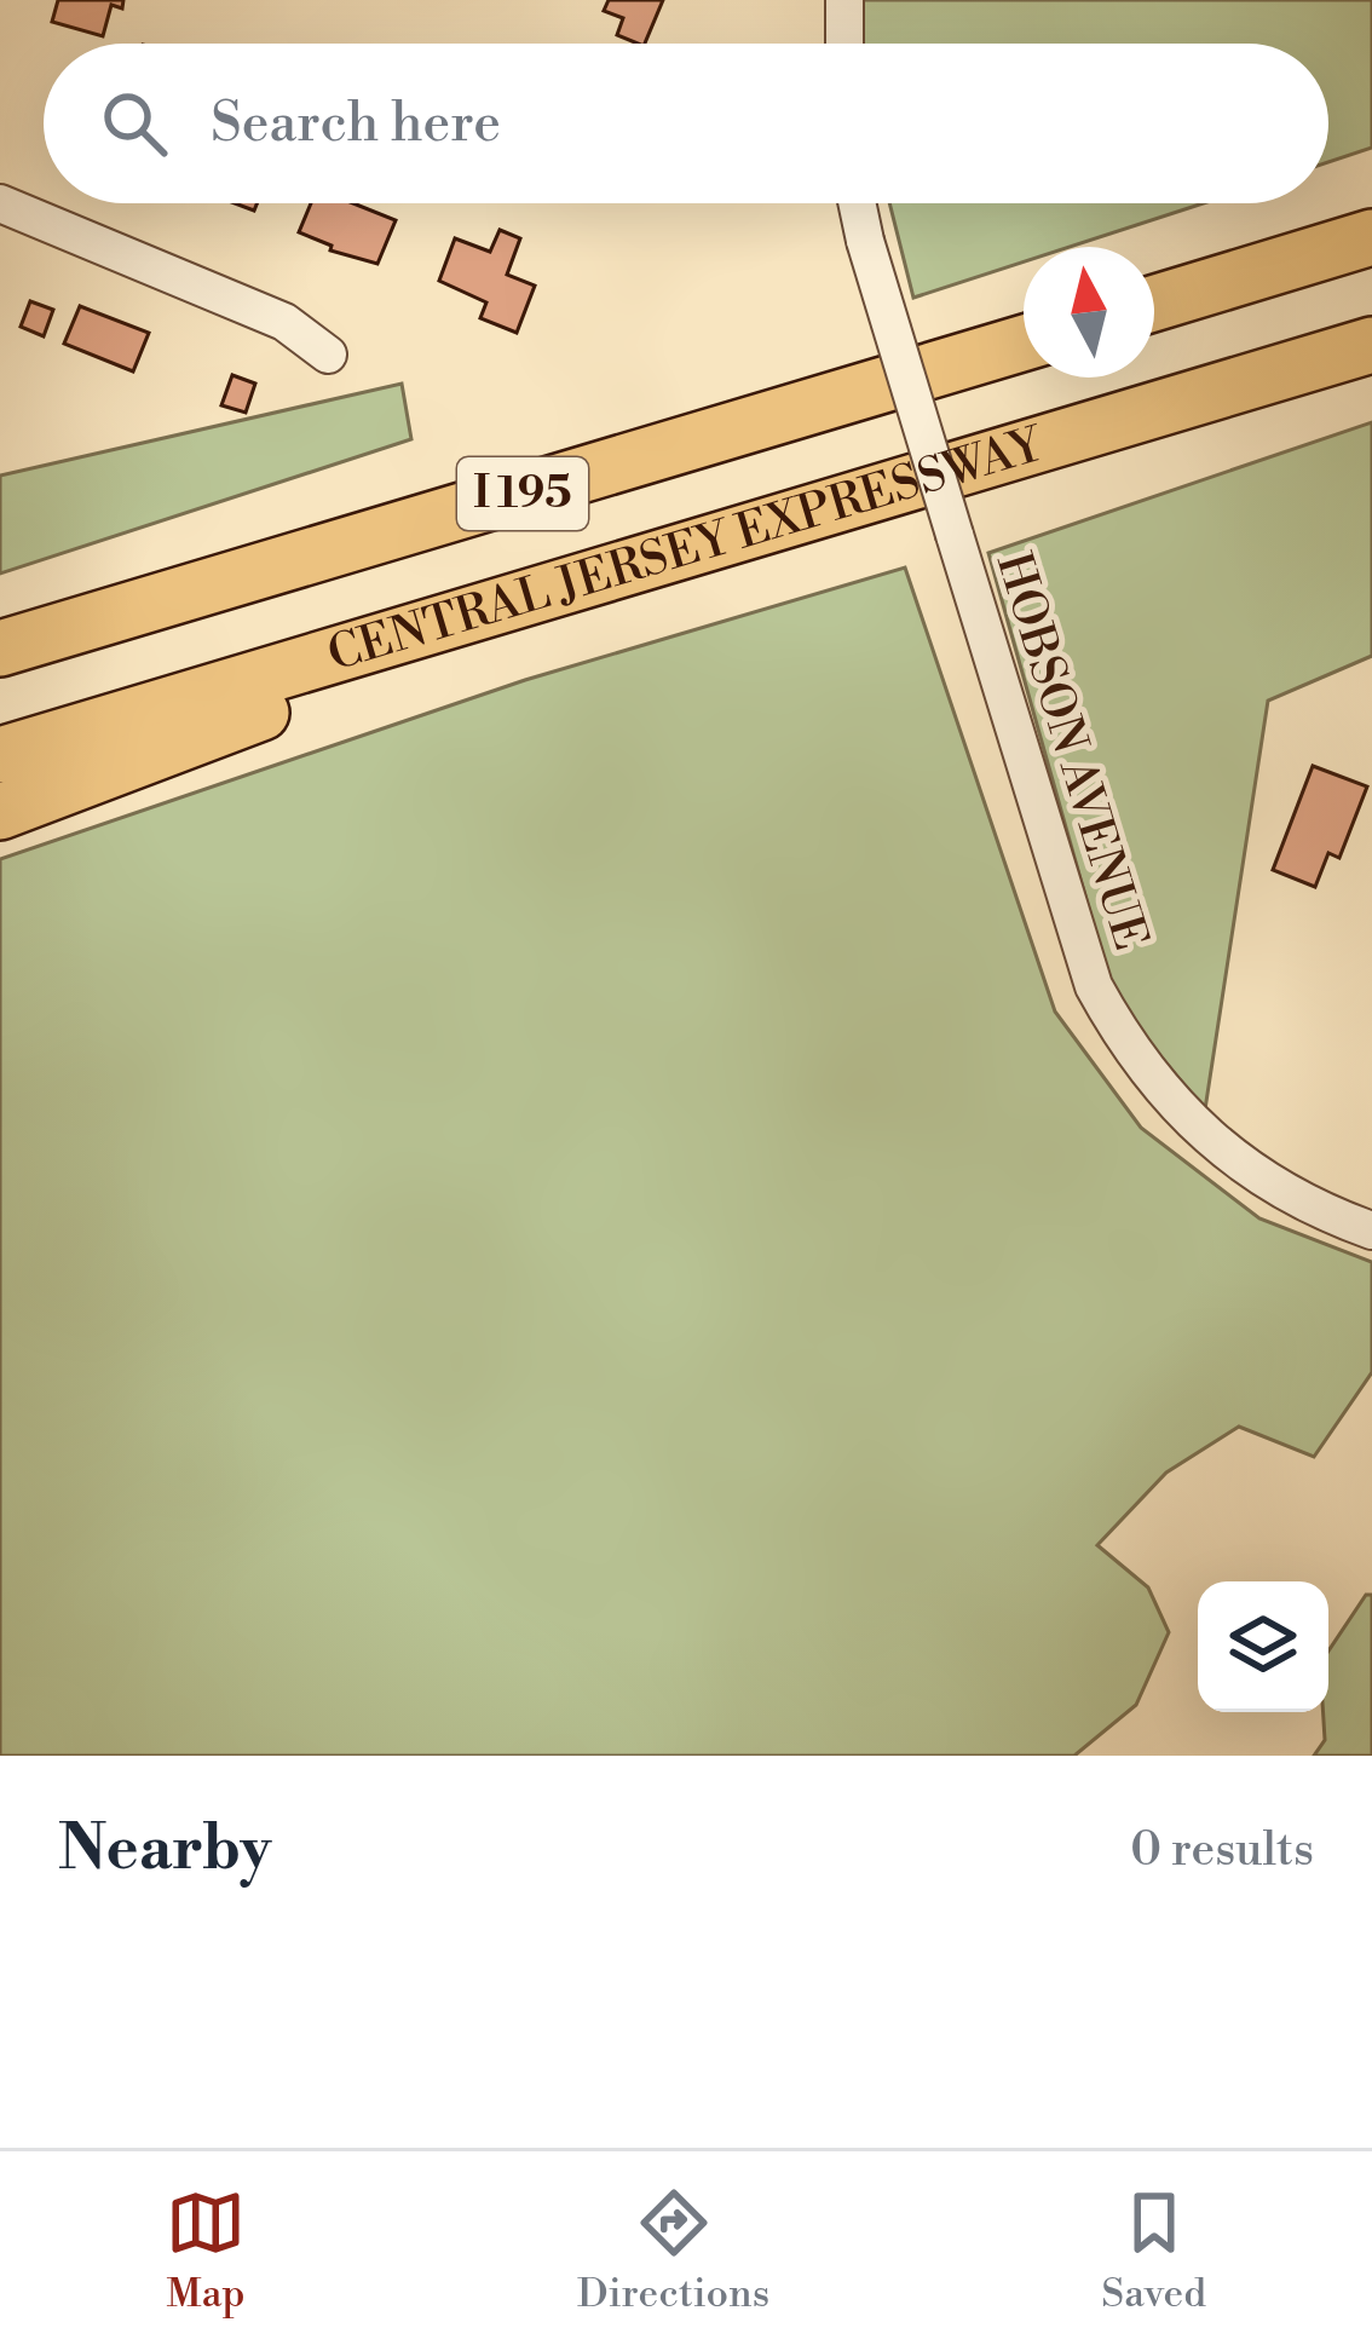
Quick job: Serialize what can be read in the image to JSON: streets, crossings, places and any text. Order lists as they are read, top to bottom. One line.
{"streets":{"highway":["I 195","CENTRAL JERSEY EXPRESSWAY"],"street":["HOBSON AVENUE"]},"north":"top","page":{"search":"Search here","heading":["Nearby","0 results"],"nav":["Map","Directions","Saved"]}}
